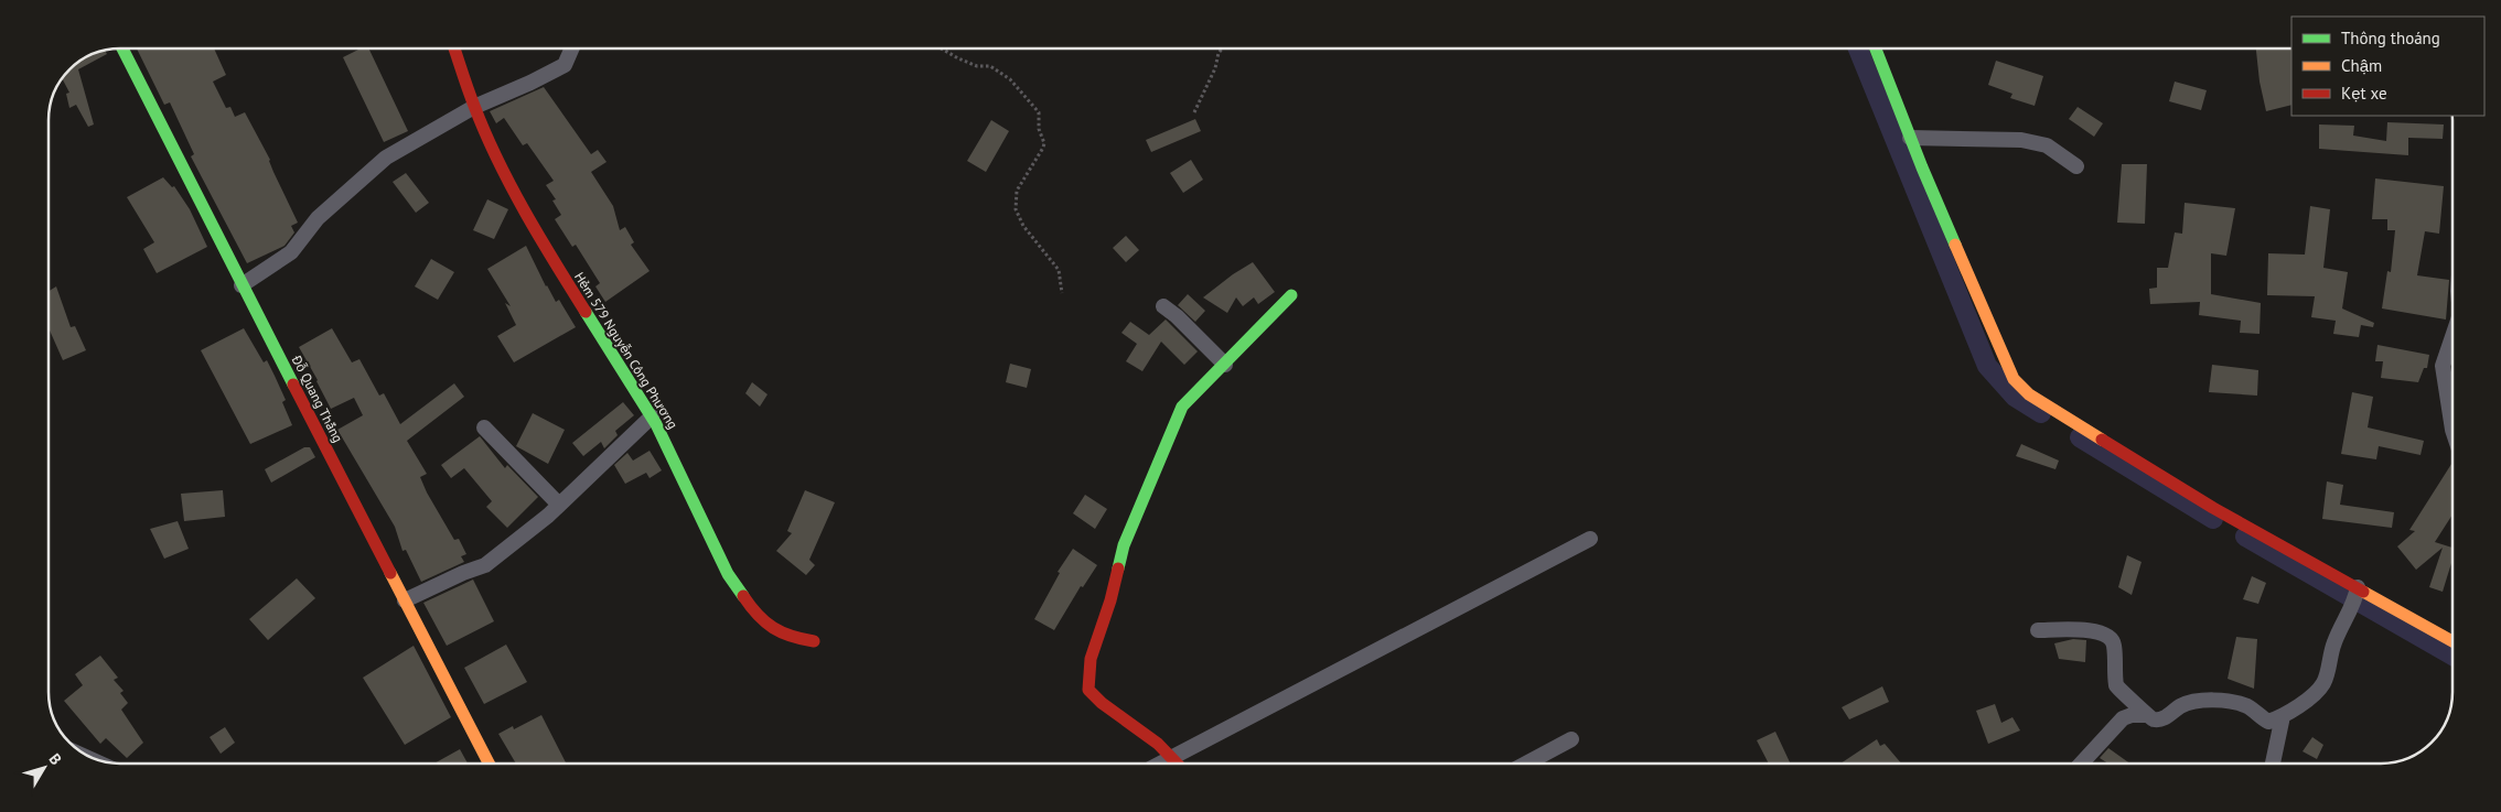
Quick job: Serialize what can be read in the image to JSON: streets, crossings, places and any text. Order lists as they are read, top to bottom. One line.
{"streets":{"street":["Hẻm 579 Nguyễn Công Phương","Đỗ Quang Thắng"]},"legend":["Thông thoáng","Chậm","Kẹt xe"],"north":"top right"}
